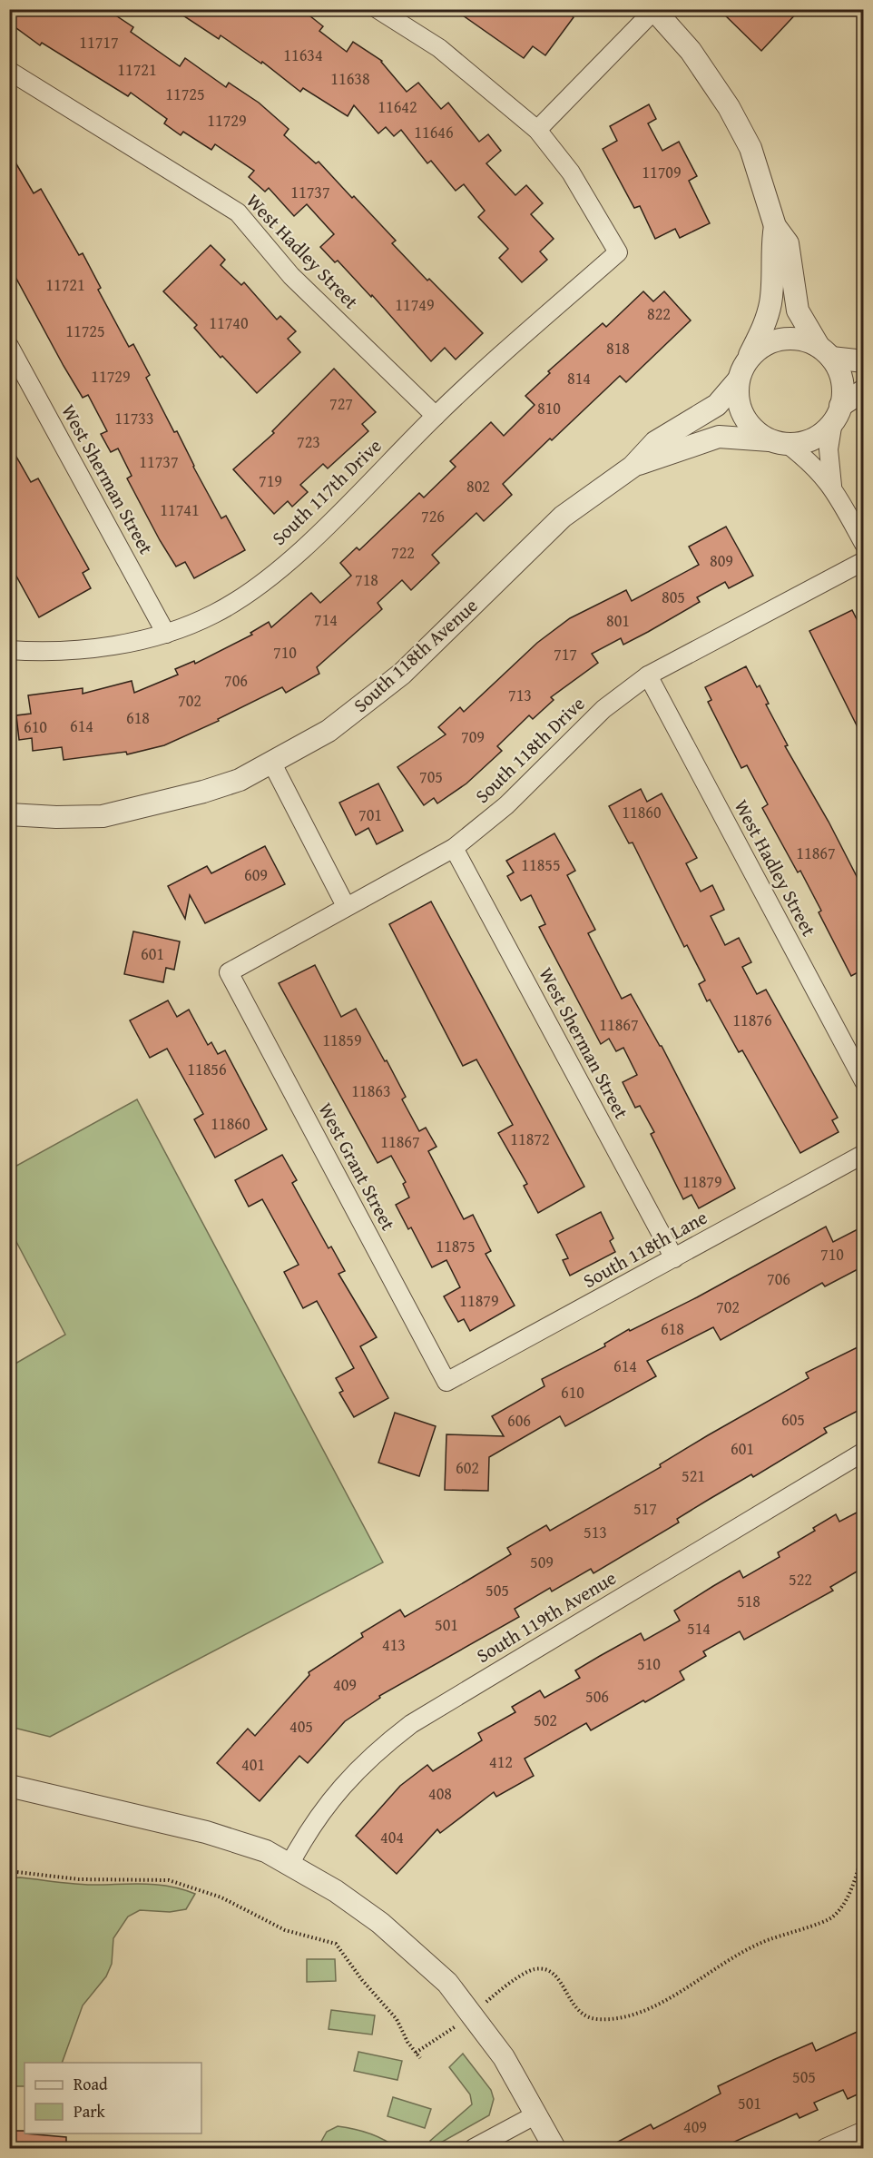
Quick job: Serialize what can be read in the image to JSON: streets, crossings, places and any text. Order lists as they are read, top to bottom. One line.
{"streets":{"street":["West Hadley Street","West Sherman Street","South 117th Drive","South 118th Avenue","South 118th Drive","West Grant Street","South 118th Lane","South 119th Avenue"]},"crossings":[["West Hadley Street","South 117th Drive"],["West Hadley Street","South 118th Drive"],["West Sherman Street","South 117th Drive"],["West Sherman Street","South 118th Drive"],["West Sherman Street","South 118th Lane"],["South 118th Drive","West Grant Street"],["West Grant Street","South 118th Lane"]],"house_numbers":["11717","11634","11721","11638","11725","11642","11729","11646","11709","11737","11721","11749","822","11740","11725","818","11729","814","727","810","11733","723","11737","719","802","11741","726","722","809","718","805","714","801","710","717","706","713","702","618","614","610","709","705","11860","701","11867","11855","609","601","11876","11867","11859","11856","11863","11860","11872","11867","11879","11875","710","706","11879","702","618","614","610","605","606","601","602","521","517","513","509","522","505","518","501","514","413","510","409","506","502","405","412","401","408","404","505","501","409"],"legend":["Road","Park"]}
